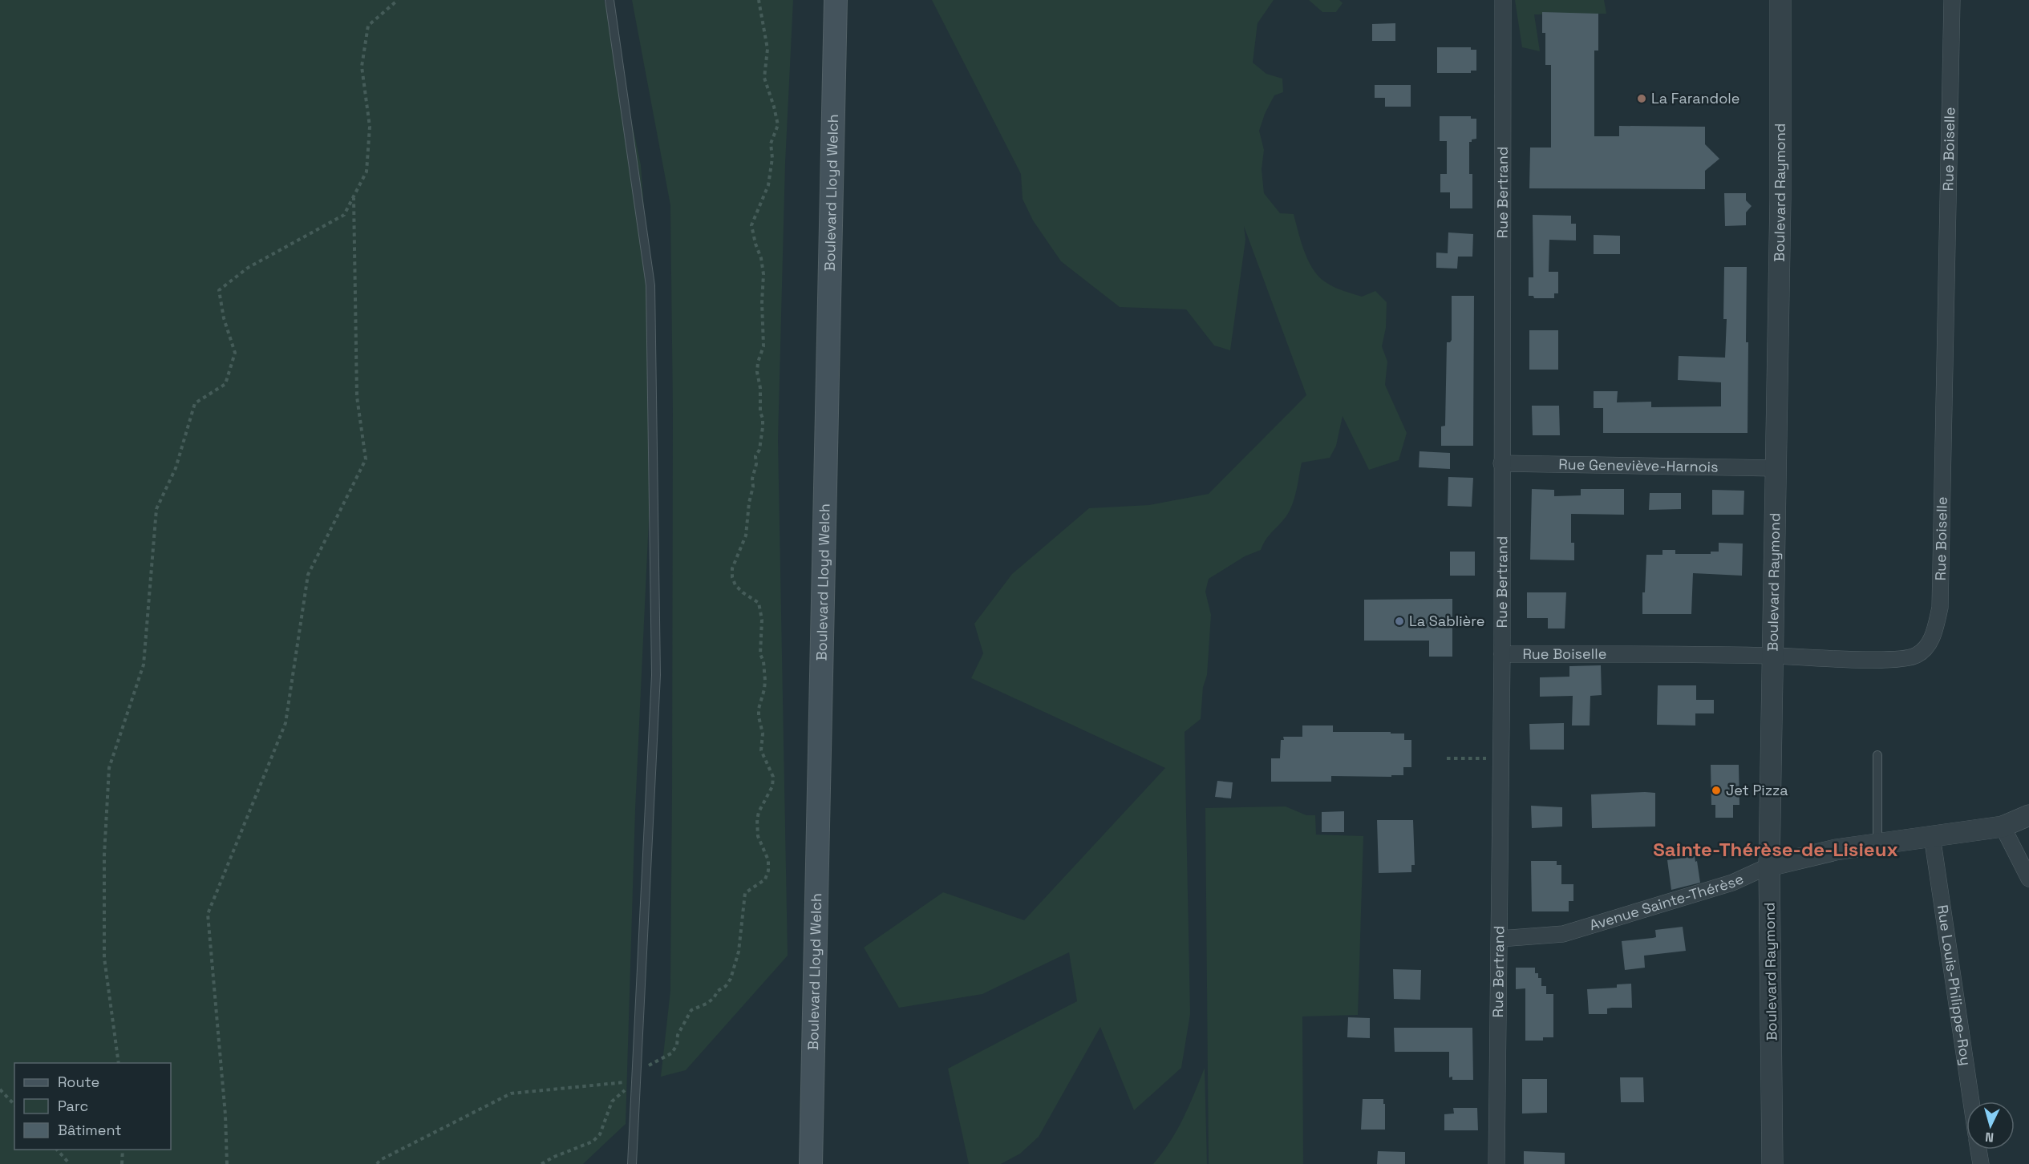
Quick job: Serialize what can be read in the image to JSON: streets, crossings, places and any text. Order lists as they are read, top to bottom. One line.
{"streets":{"main road":["Boulevard Lloyd Welch"],"street":["Rue Boiselle","Rue Bertrand","Boulevard Raymond","Rue Geneviève-Harnois","Avenue Sainte-Thérèse","Rue Louis-Philippe-Roy"]},"crossings":[["Rue Boiselle","Rue Bertrand"],["Rue Boiselle","Boulevard Raymond"],["Rue Bertrand","Rue Geneviève-Harnois"],["Rue Bertrand","Avenue Sainte-Thérèse"],["Boulevard Raymond","Rue Geneviève-Harnois"],["Boulevard Raymond","Avenue Sainte-Thérèse"],["Avenue Sainte-Thérèse","Rue Louis-Philippe-Roy"]],"districts":["Sainte-Thérèse-de-Lisieux"],"places":["La Farandole","La Sablière","Jet Pizza"],"legend":["Route","Parc","Bâtiment"],"north":"bottom"}
